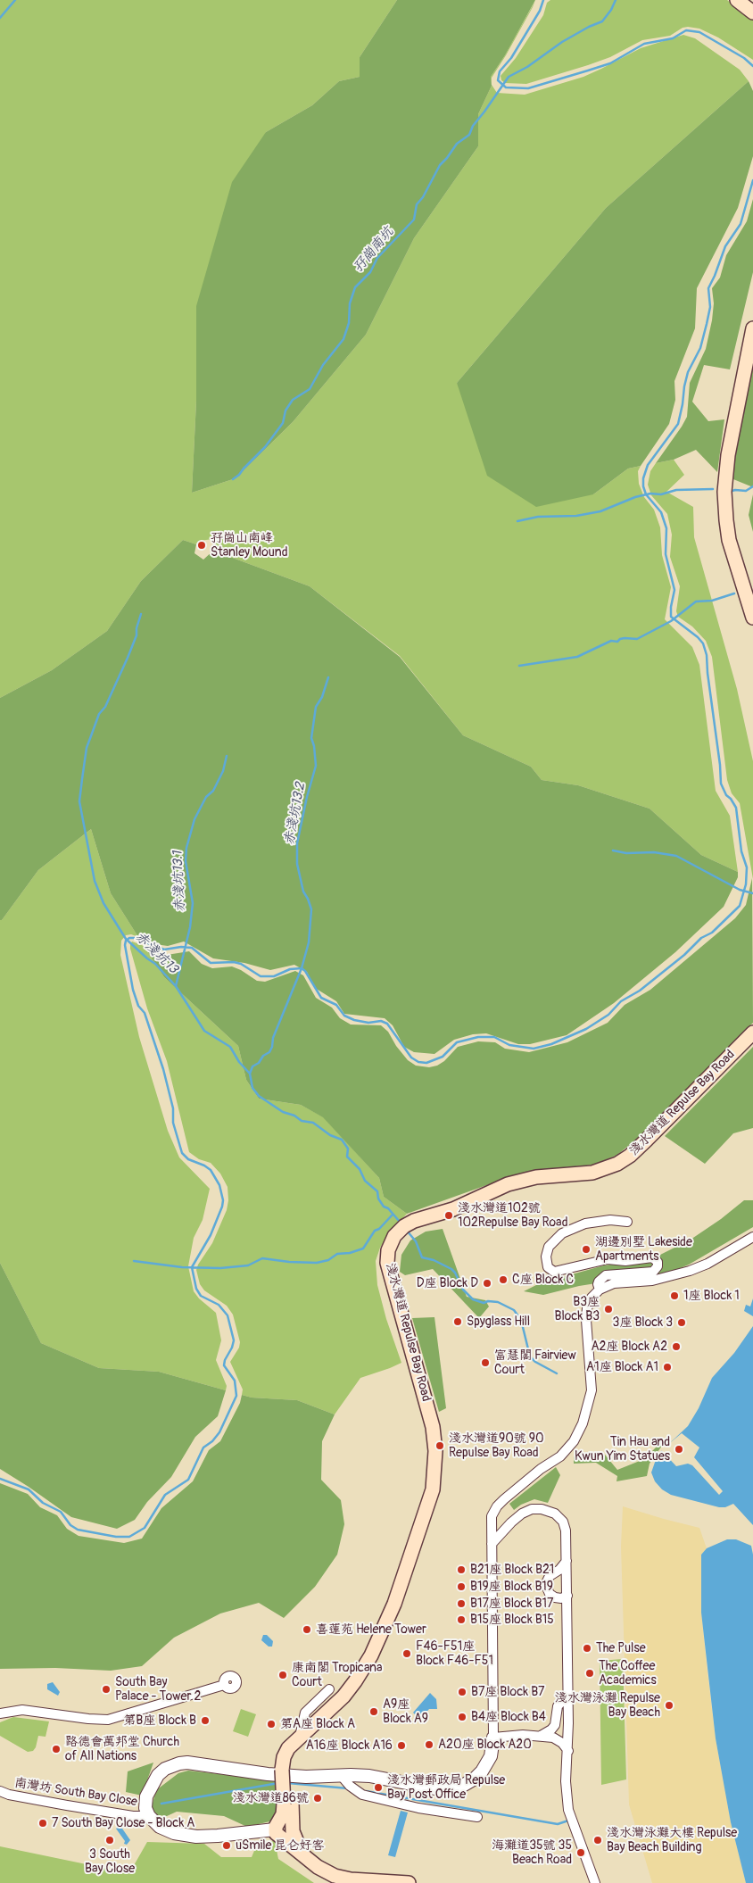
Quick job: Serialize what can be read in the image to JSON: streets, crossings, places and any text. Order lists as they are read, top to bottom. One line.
{"streets":{"main road":["淺水灣道 Repulse Bay Road"],"street":["南灣坊 South Bay Close"]},"water":["孖崗南坑","赤淺坑13.2","赤淺坑13.1","赤淺坑13"],"places":["孖崗山南峰 Stanley Mound","淺水灣道102號 102Repulse Bay Road","湖邊別墅 Lakeside Apartments","C座 Block C","D座 Block D","1座 Block 1","B3座 Block B3","Spyglass Hill","3座 Block 3","A2座 Block A2","富慧閣 Fairview Court","A1座 Block A1","淺水灣道90號 90 Repulse Bay Road","Tin Hau and Kwun Yim Statues","B21座 Block B21","B19座 Block B19","B17座 Block B17","B15座 Block B15","喜蓮苑 Helene Tower","The Pulse","F46-F51座 Block F46-F51","The Coffee Academics","康南閣 Tropicana Court","South Bay Palace - Tower 2","B7座 Block B7","淺水灣泳灘 Repulse Bay Beach","A9座 Block A9","B4座 Block B4","第B座 Block B","第A座 Block A","A20座 Block A20","A16座 Block A16","路德會萬邦堂 Church of All Nations","淺水灣郵政局 Repulse Bay Post Office","淺水灣道86號","7 South Bay Close - Block A","3 South Bay Close","淺水灣泳灘大樓 Repulse Bay Beach Building","uSmile 昆仑好客","海灘道35號 35 Beach Road"]}
